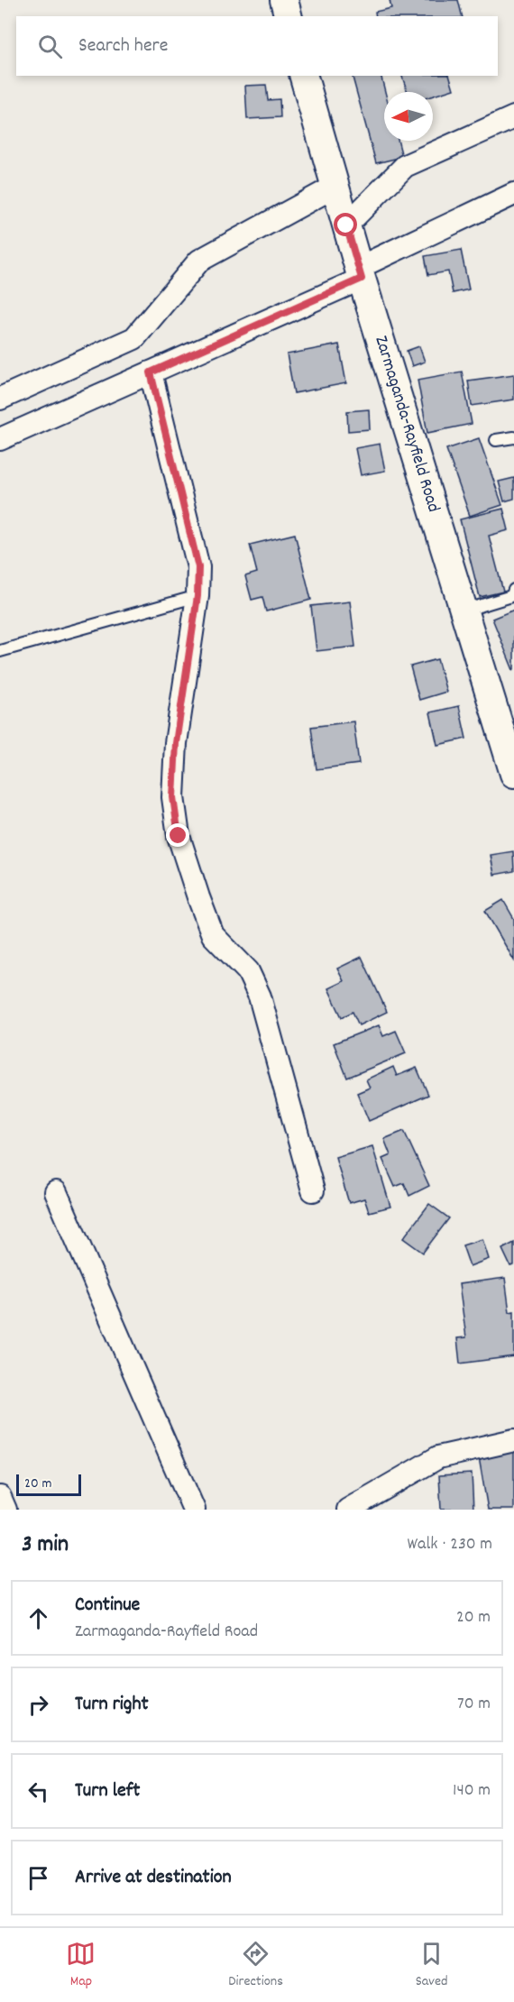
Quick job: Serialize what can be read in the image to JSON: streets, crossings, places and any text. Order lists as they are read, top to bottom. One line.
{"streets":{"street":["Zarmaganda-Rayfield Road"]},"scale_bar":"20 m","north":"left","page":{"search":"Search here","scale":"20 m","heading":["3 min","Walk · 230 m"],"list":[["Continue","Zarmaganda-Rayfield Road","20 m"],["Turn right","70 m"],["Turn left","140 m"],"Arrive at destination"],"nav":["Map","Directions","Saved"]}}
